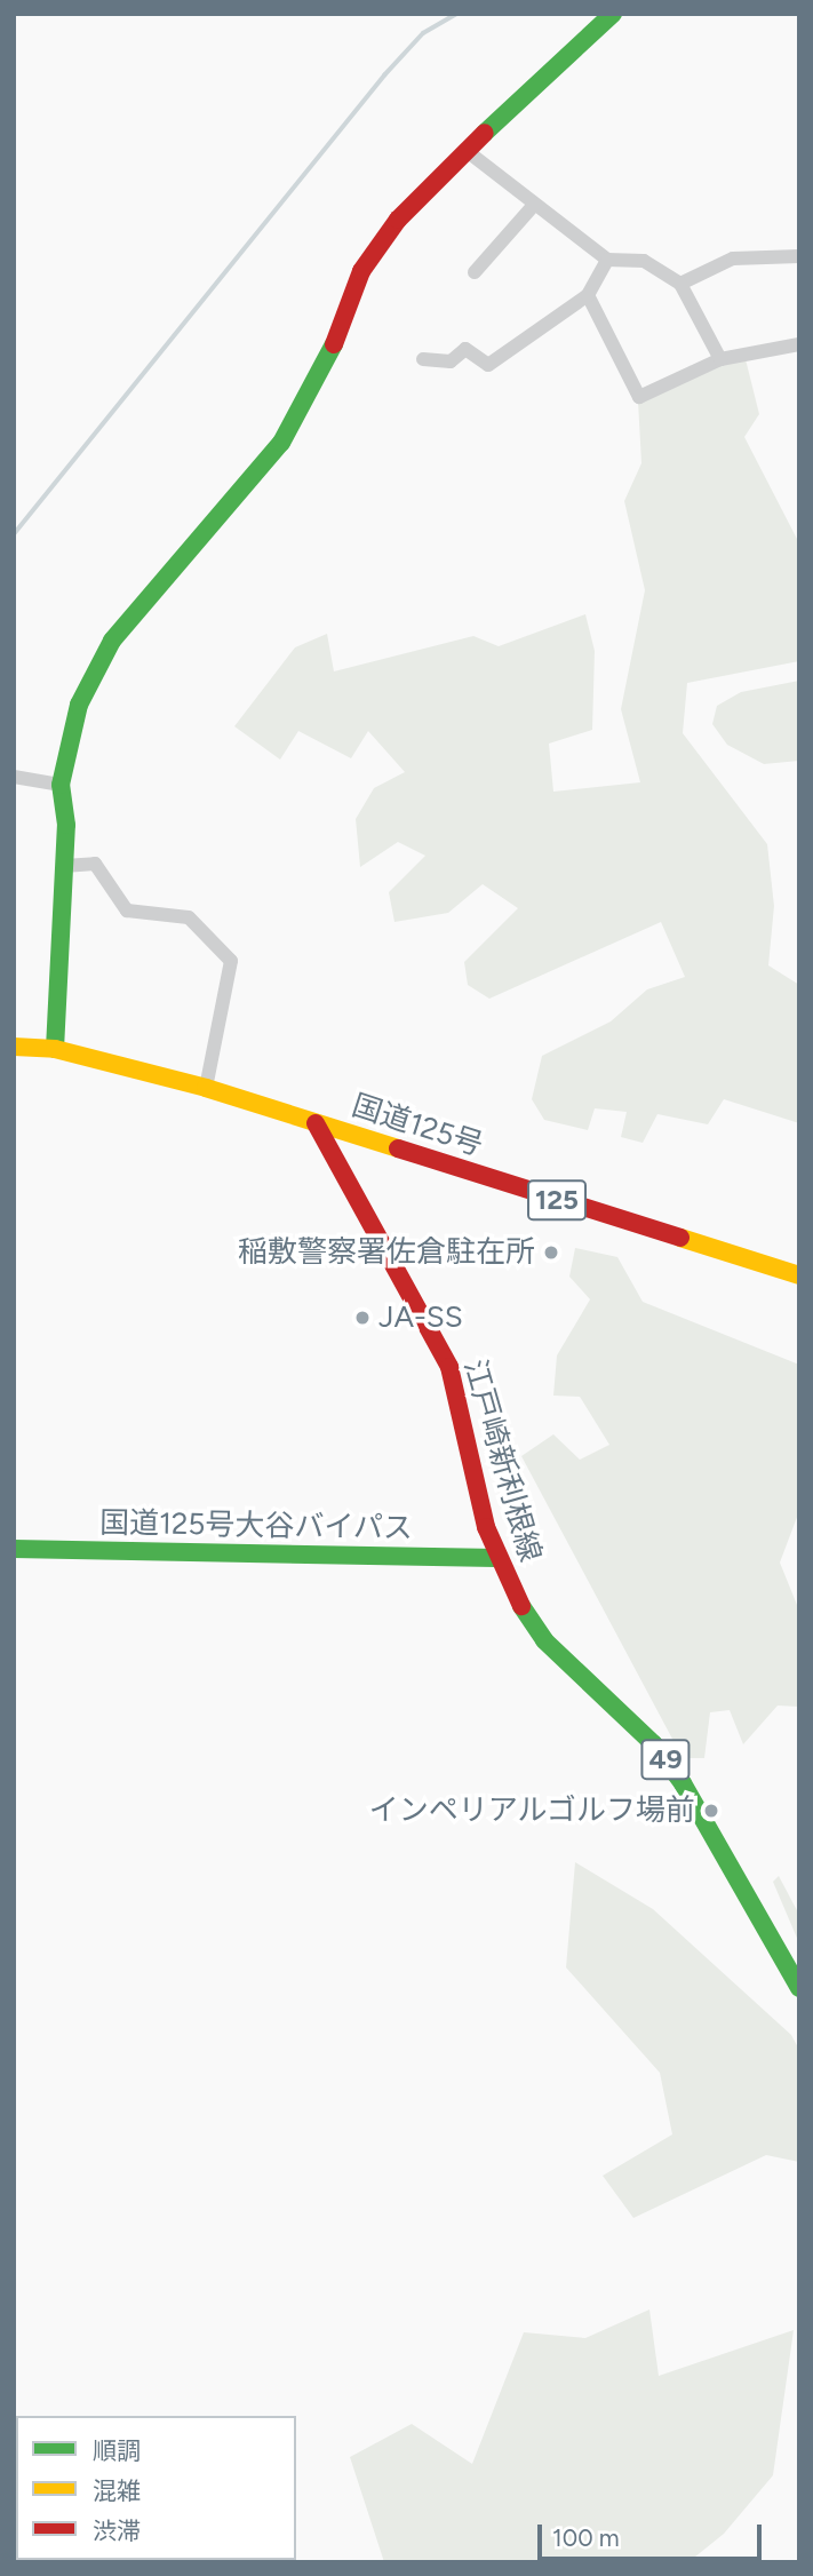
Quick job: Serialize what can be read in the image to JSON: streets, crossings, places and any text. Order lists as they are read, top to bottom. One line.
{"streets":{"main road":["国道125号","125","江戸崎新利根線","国道125号大谷バイパス","49"]},"crossings":[["国道125号","江戸崎新利根線"],["江戸崎新利根線","国道125号大谷バイパス"]],"places":["稲敷警察署佐倉駐在所","JA-SS","インペリアルゴルフ場前"],"legend":["順調","混雑","渋滞"],"scale_bar":"100 m"}
